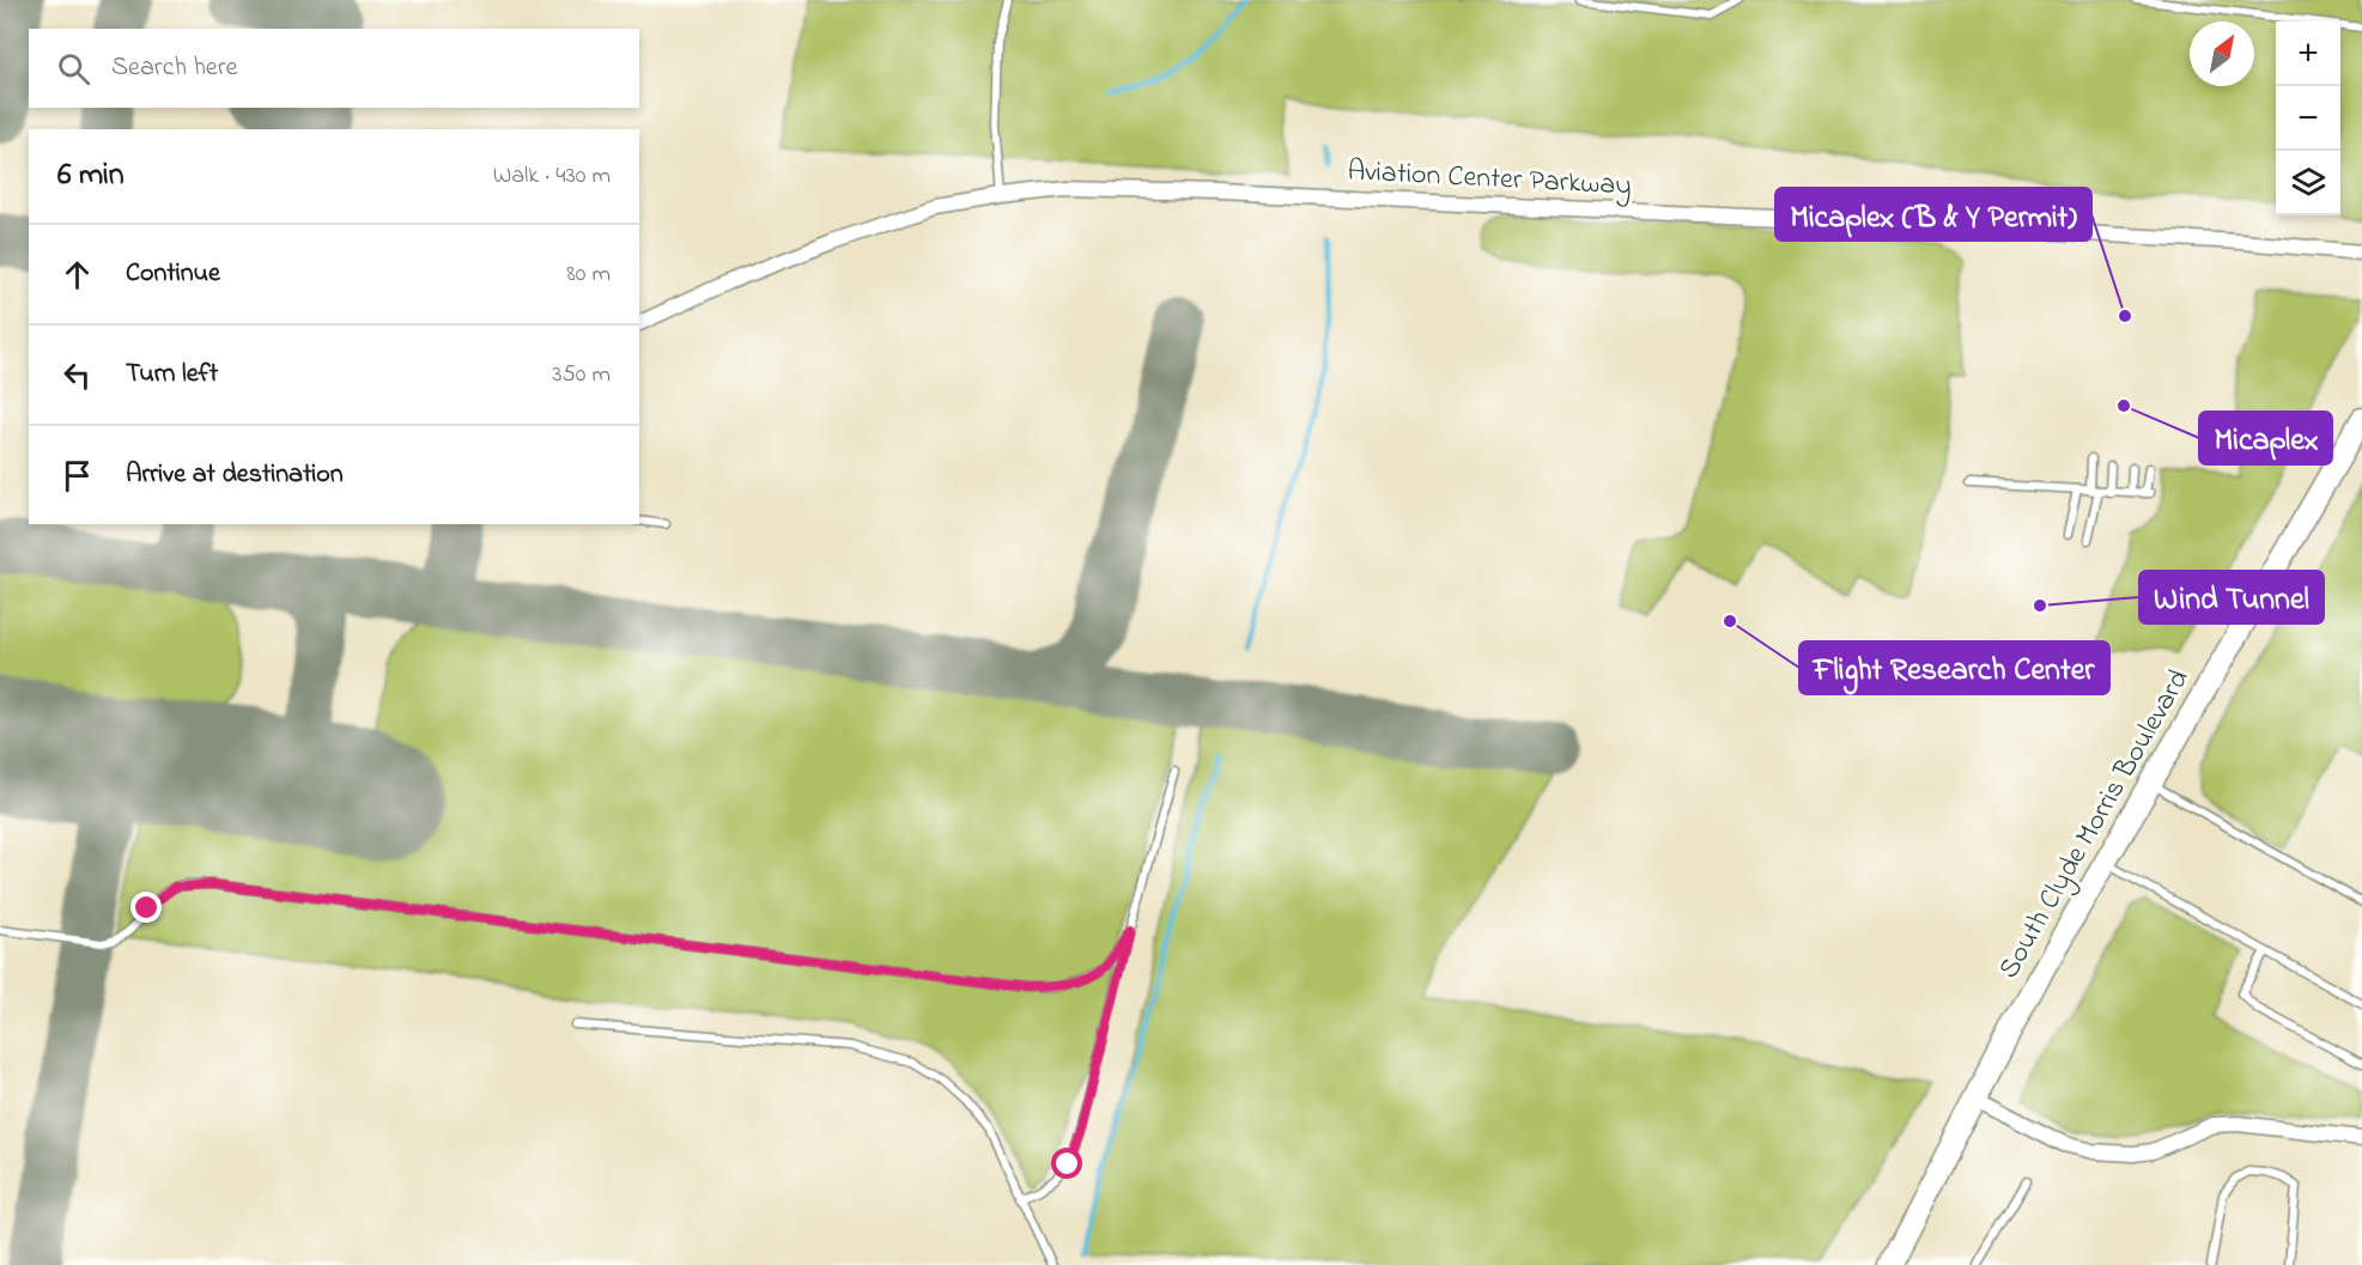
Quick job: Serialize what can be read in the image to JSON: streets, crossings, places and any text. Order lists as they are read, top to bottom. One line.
{"streets":{"main road":["South Clyde Morris Boulevard"],"street":["Aviation Center Parkway"]},"places":["Micaplex (B & Y Permit)","Micaplex","Wind Tunnel","Flight Research Center"],"north":"top right","page":{"map_buttons":["+","−"],"search":"Search here","heading":["6 min","Walk · 430 m"],"list":[["Continue","80 m"],["Turn left","350 m"],"Arrive at destination"]}}
